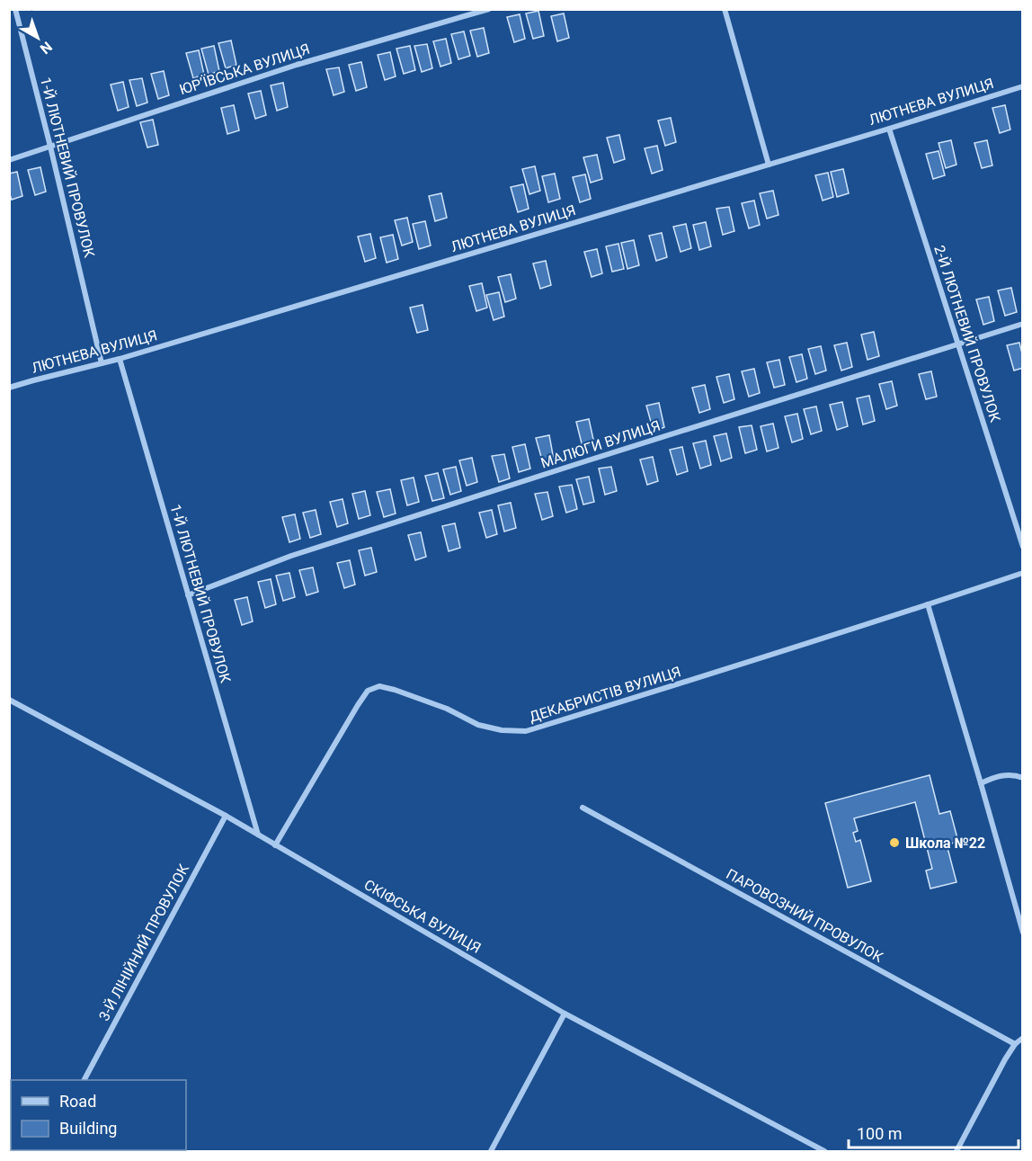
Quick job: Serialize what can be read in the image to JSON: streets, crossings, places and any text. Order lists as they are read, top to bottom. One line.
{"streets":{"street":["ЮР’ЇВСЬКА ВУЛИЦЯ","ЛЮТНЕВА ВУЛИЦЯ","1-Й ЛЮТНЕВИЙ ПРОВУЛОК","2-Й ЛЮТНЕВИЙ ПРОВУЛОК","МАЛЮГИ ВУЛИЦЯ","ДЕКАБРИСТІВ ВУЛИЦЯ","ПАРОВОЗНИЙ ПРОВУЛОК","СКІФСЬКА ВУЛИЦЯ","3-Й ЛІНІЙНИЙ ПРОВУЛОК"]},"crossings":[["ЮР’ЇВСЬКА ВУЛИЦЯ","1-Й ЛЮТНЕВИЙ ПРОВУЛОК"],["ЛЮТНЕВА ВУЛИЦЯ","1-Й ЛЮТНЕВИЙ ПРОВУЛОК"],["ЛЮТНЕВА ВУЛИЦЯ","2-Й ЛЮТНЕВИЙ ПРОВУЛОК"],["1-Й ЛЮТНЕВИЙ ПРОВУЛОК","МАЛЮГИ ВУЛИЦЯ"],["1-Й ЛЮТНЕВИЙ ПРОВУЛОК","СКІФСЬКА ВУЛИЦЯ"],["2-Й ЛЮТНЕВИЙ ПРОВУЛОК","МАЛЮГИ ВУЛИЦЯ"],["ДЕКАБРИСТІВ ВУЛИЦЯ","СКІФСЬКА ВУЛИЦЯ"],["СКІФСЬКА ВУЛИЦЯ","3-Й ЛІНІЙНИЙ ПРОВУЛОК"]],"places":["Школа №22"],"legend":["Road","Building"],"scale_bar":"100 m","north":"bottom right"}
